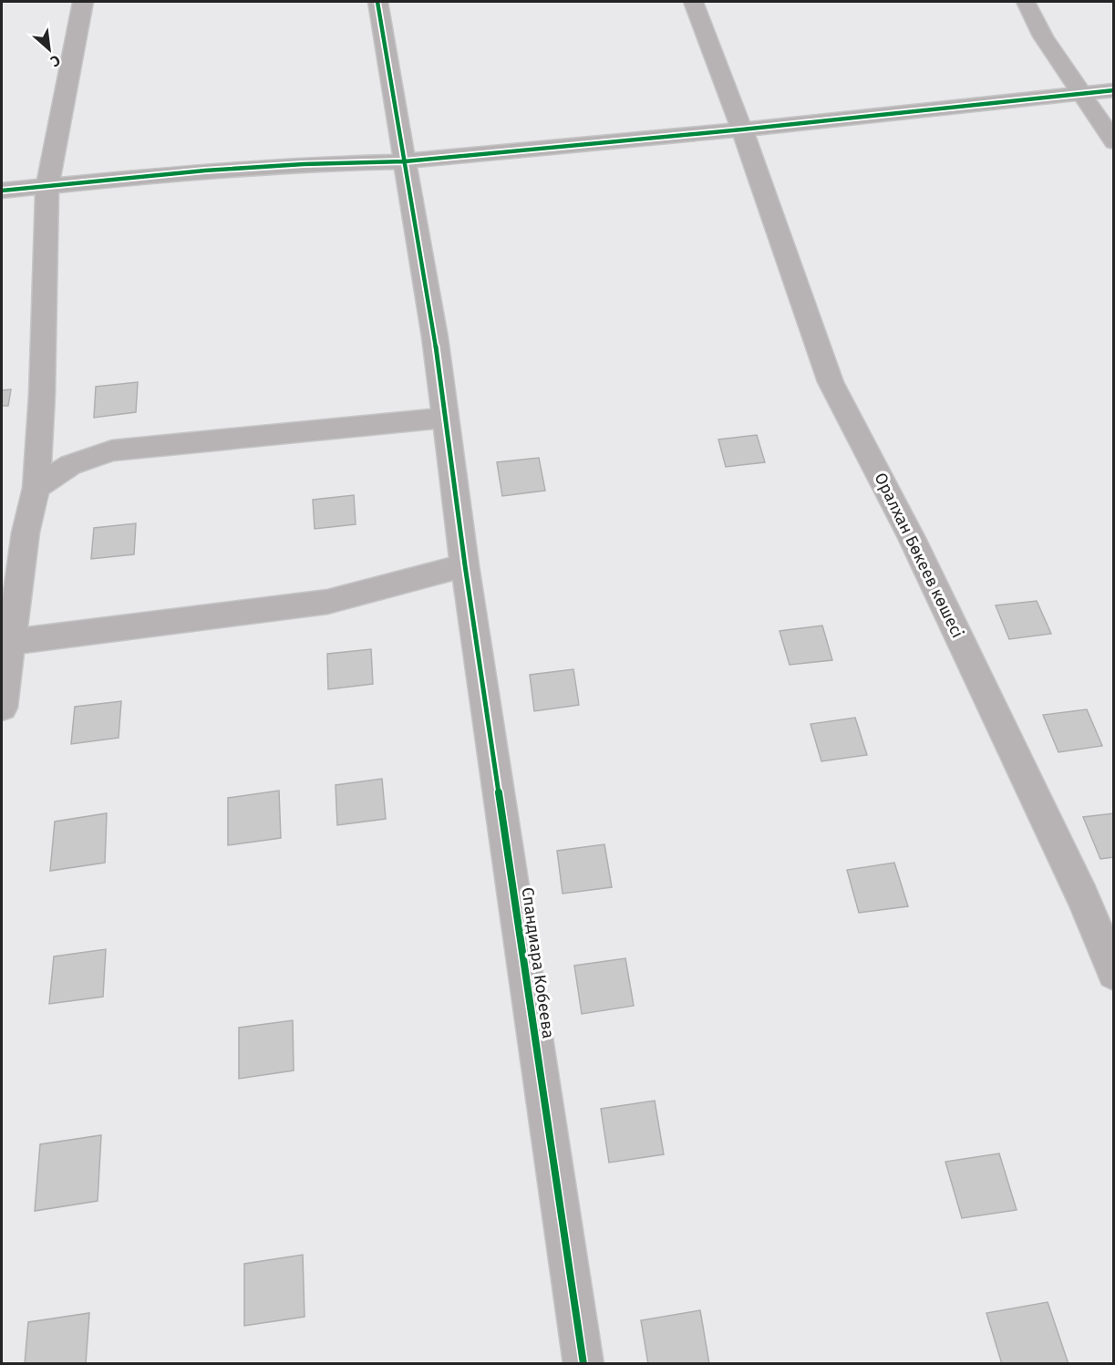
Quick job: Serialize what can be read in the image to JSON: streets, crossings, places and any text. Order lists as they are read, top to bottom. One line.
{"streets":{"street":["Оралхан Бөкеев көшесі","Спандиара Кобеева"]},"north":"bottom right"}
